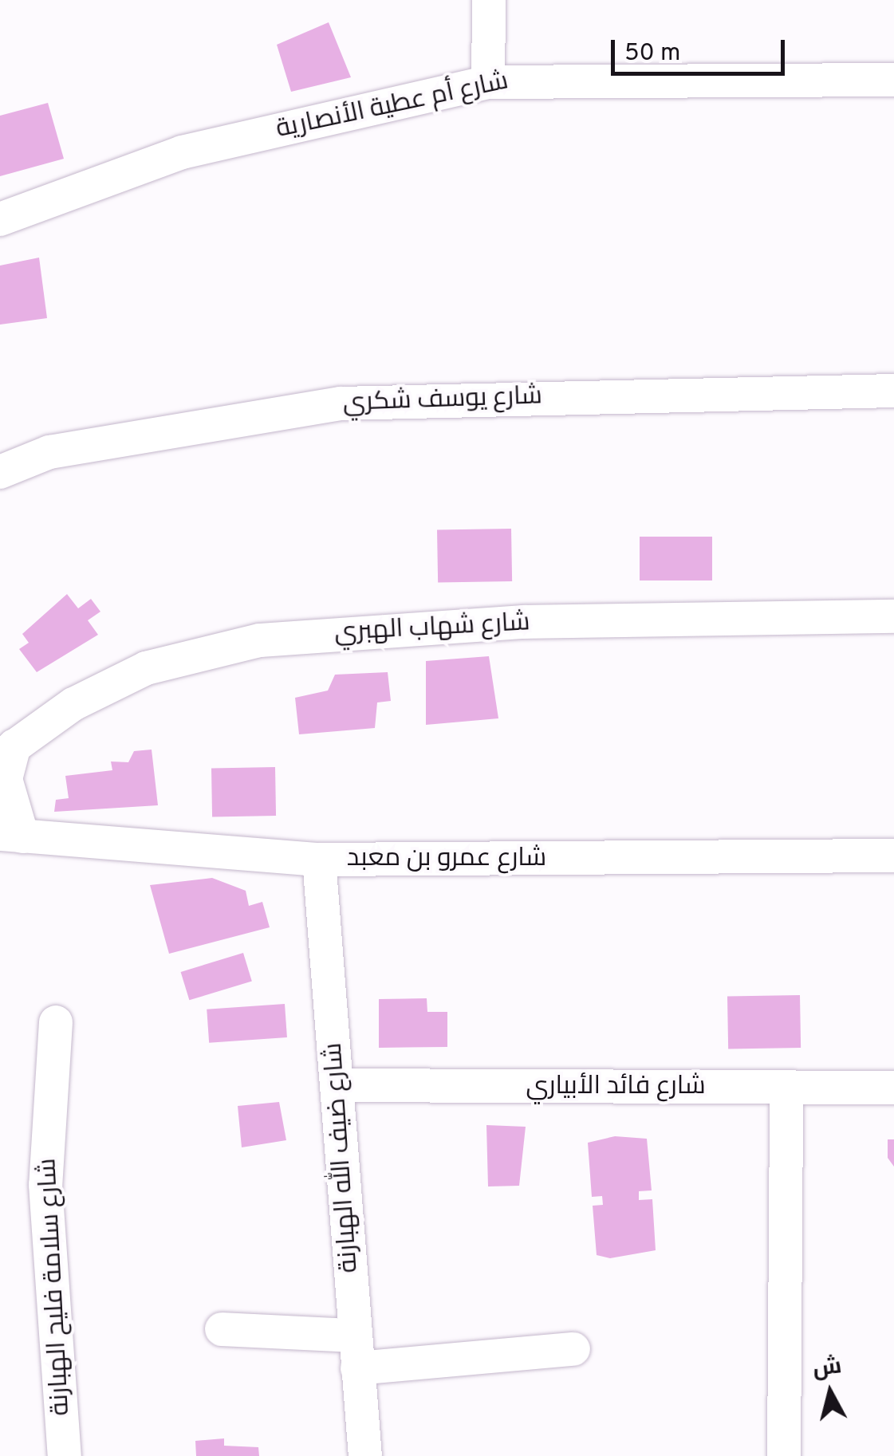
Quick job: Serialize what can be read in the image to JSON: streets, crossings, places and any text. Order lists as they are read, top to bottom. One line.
{"streets":{"street":["شارع أم عطية الأنصارية","شارع يوسف شكري","شارع شهاب الهبري","شارع عمرو بن معبد","شارع فائد الأبياري","شارع ضيف الله الهبارنة","شارع سلامة فليح الهبارنة"]},"crossings":[["شارع عمرو بن معبد","شارع ضيف الله الهبارنة"],["شارع فائد الأبياري","شارع ضيف الله الهبارنة"]],"scale_bar":"50 m","north":"top"}
